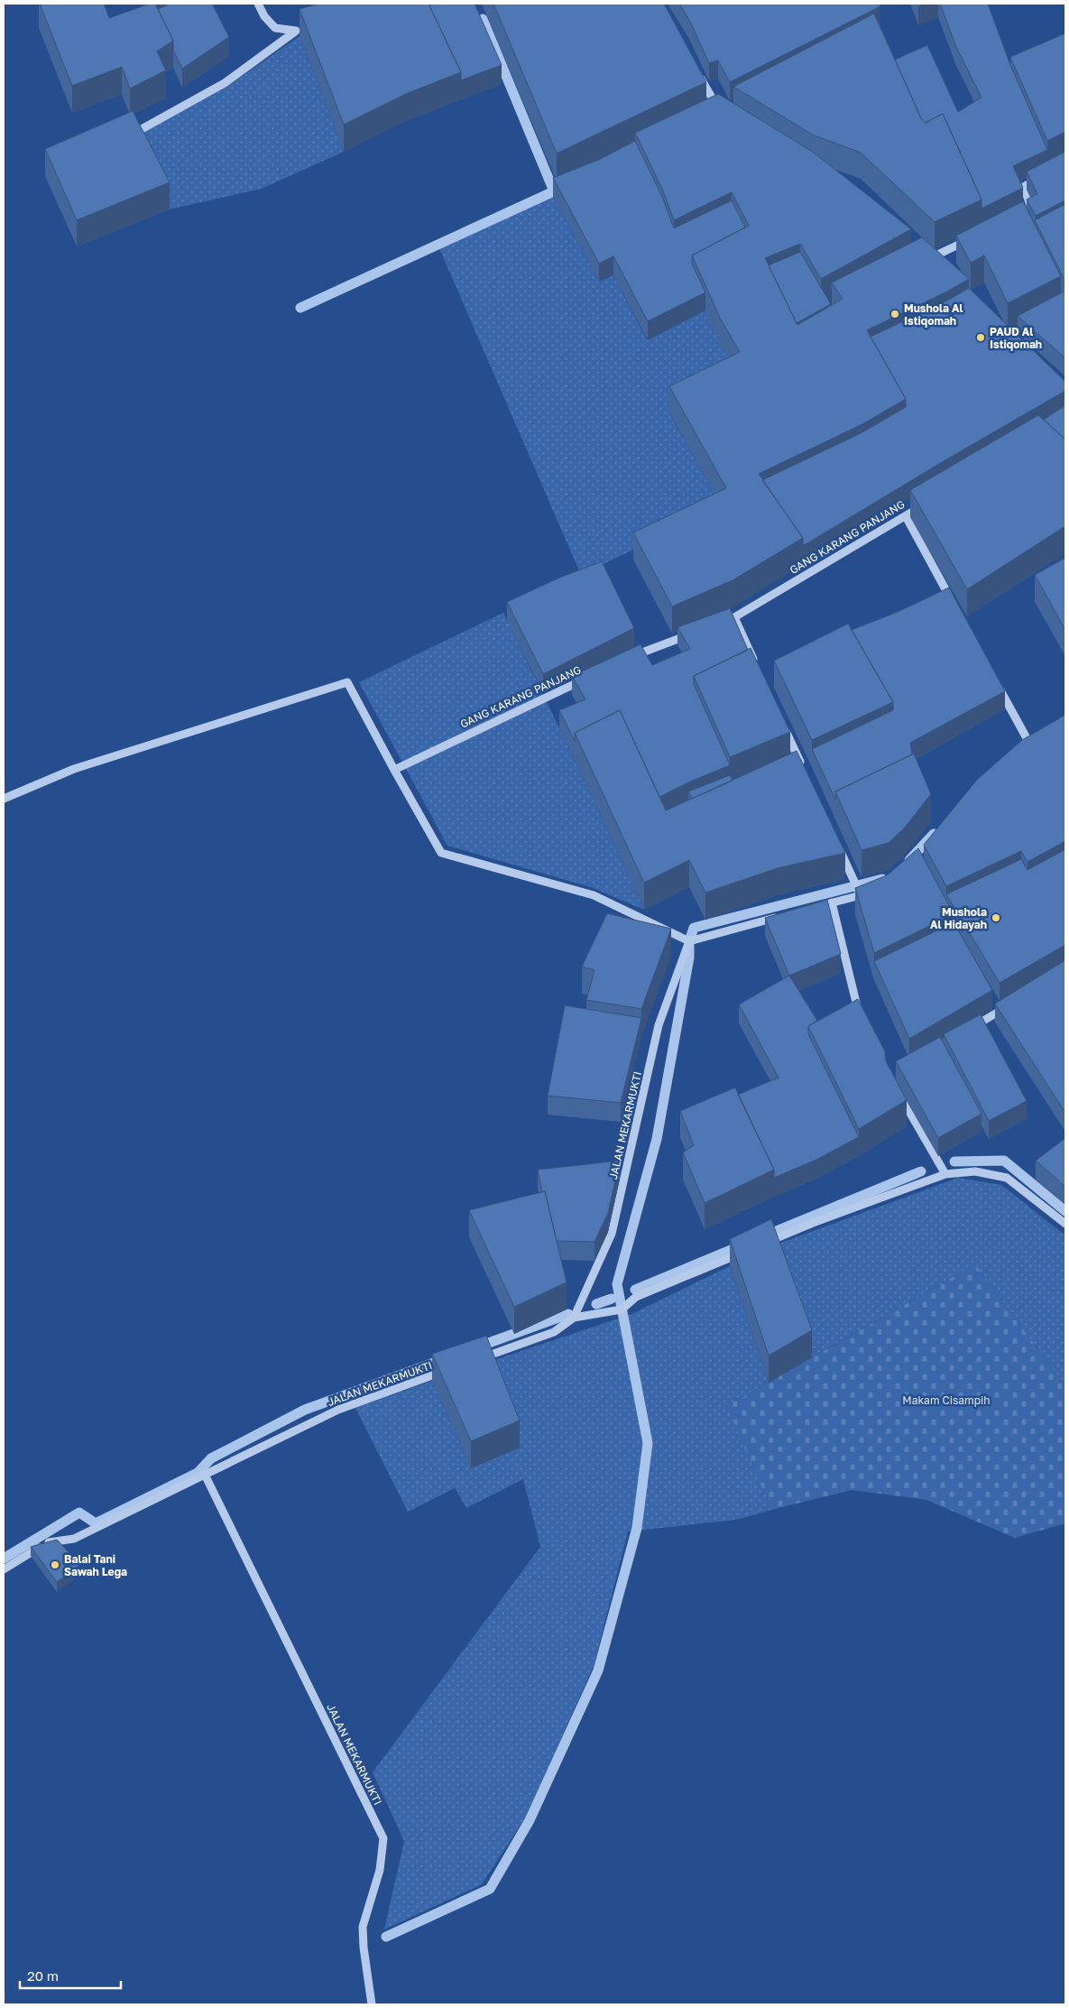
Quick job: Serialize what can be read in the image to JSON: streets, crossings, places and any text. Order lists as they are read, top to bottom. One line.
{"streets":{"street":["GANG KARANG PANJANG","JALAN MEKARMUKTI"]},"parks":["Makam Cisampih"],"places":["Mushola Al Istiqomah","PAUD Al Istiqomah","Mushola Al Hidayah","Balai Tani Sawah Lega"],"scale_bar":"20 m"}
